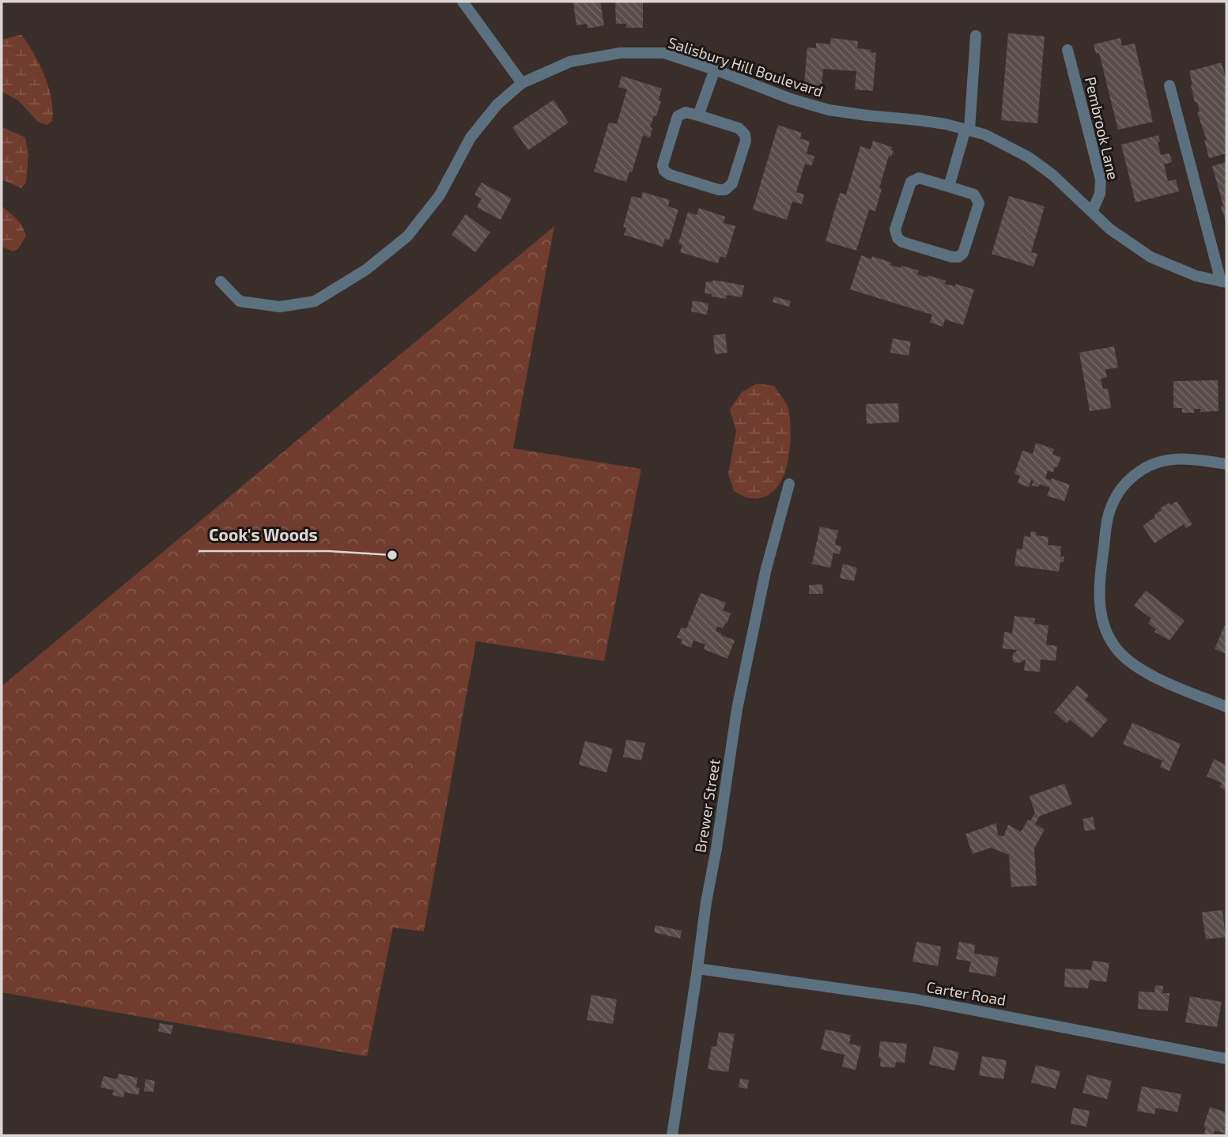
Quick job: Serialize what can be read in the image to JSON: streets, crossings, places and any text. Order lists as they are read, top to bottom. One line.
{"streets":{"street":["Salisbury Hill Boulevard","Pembrook Lane","Brewer Street","Carter Road"]},"crossings":[["Salisbury Hill Boulevard","Pembrook Lane"],["Brewer Street","Carter Road"]],"places":["Cook's Woods"]}
